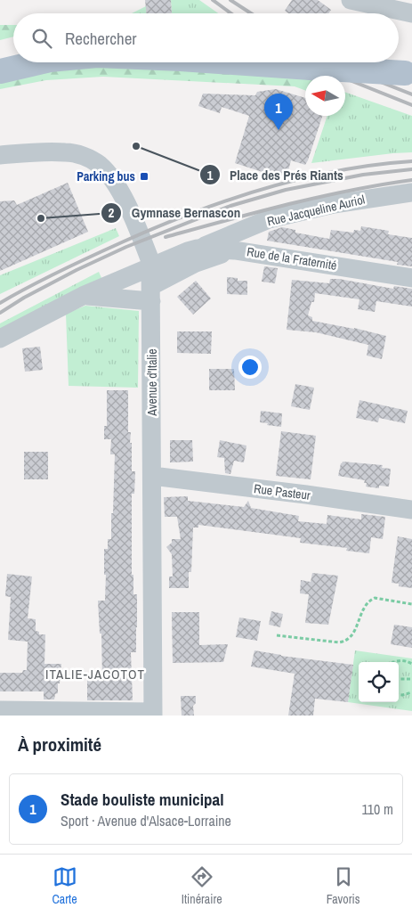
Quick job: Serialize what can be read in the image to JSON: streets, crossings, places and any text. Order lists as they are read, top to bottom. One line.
{"streets":{"street":["Rue Jacqueline Auriol","Rue de la Fraternité","Avenue d'Italie","Rue Pasteur"]},"crossings":[["Rue Jacqueline Auriol","Rue de la Fraternité"],["Rue Jacqueline Auriol","Avenue d'Italie"],["Rue de la Fraternité","Avenue d'Italie"],["Avenue d'Italie","Rue Pasteur"]],"districts":["ITALIE-JACOTOT"],"places":{"other":["Place des Prés Riants","Gymnase Bernascon"],"transit":["Parking bus"]},"north":"left","page":{"search":"Rechercher","pins":"1","heading":"À proximité","list":[{"mark":"1","name":"Stade bouliste municipal","note":"Sport · Avenue d'Alsace-Lorraine","value":"110 m"}],"nav":["Carte","Itinéraire","Favoris"]}}
